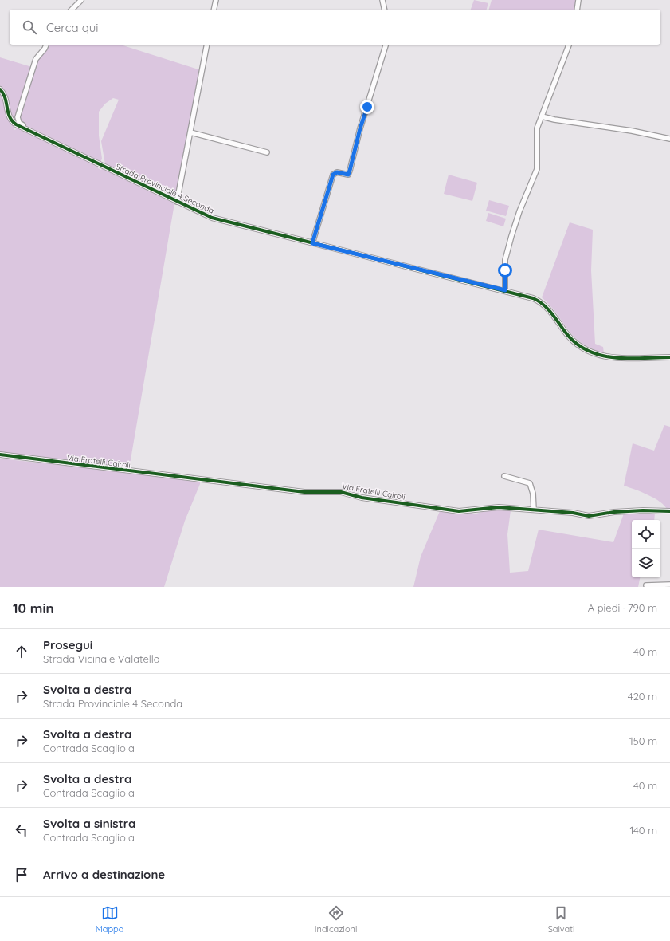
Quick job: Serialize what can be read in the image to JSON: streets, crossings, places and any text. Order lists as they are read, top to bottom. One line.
{"streets":{"street":["Strada Provinciale 4 Seconda","Via Fratelli Cairoli"]},"page":{"search":"Cerca qui","heading":["10 min","A piedi · 790 m"],"list":[["Prosegui","Strada Vicinale Valatella","40 m"],["Svolta a destra","Strada Provinciale 4 Seconda","420 m"],["Svolta a destra","Contrada Scagliola","150 m"],["Svolta a destra","Contrada Scagliola","40 m"],["Svolta a sinistra","Contrada Scagliola","140 m"],"Arrivo a destinazione"],"nav":["Mappa","Indicazioni","Salvati"]}}
